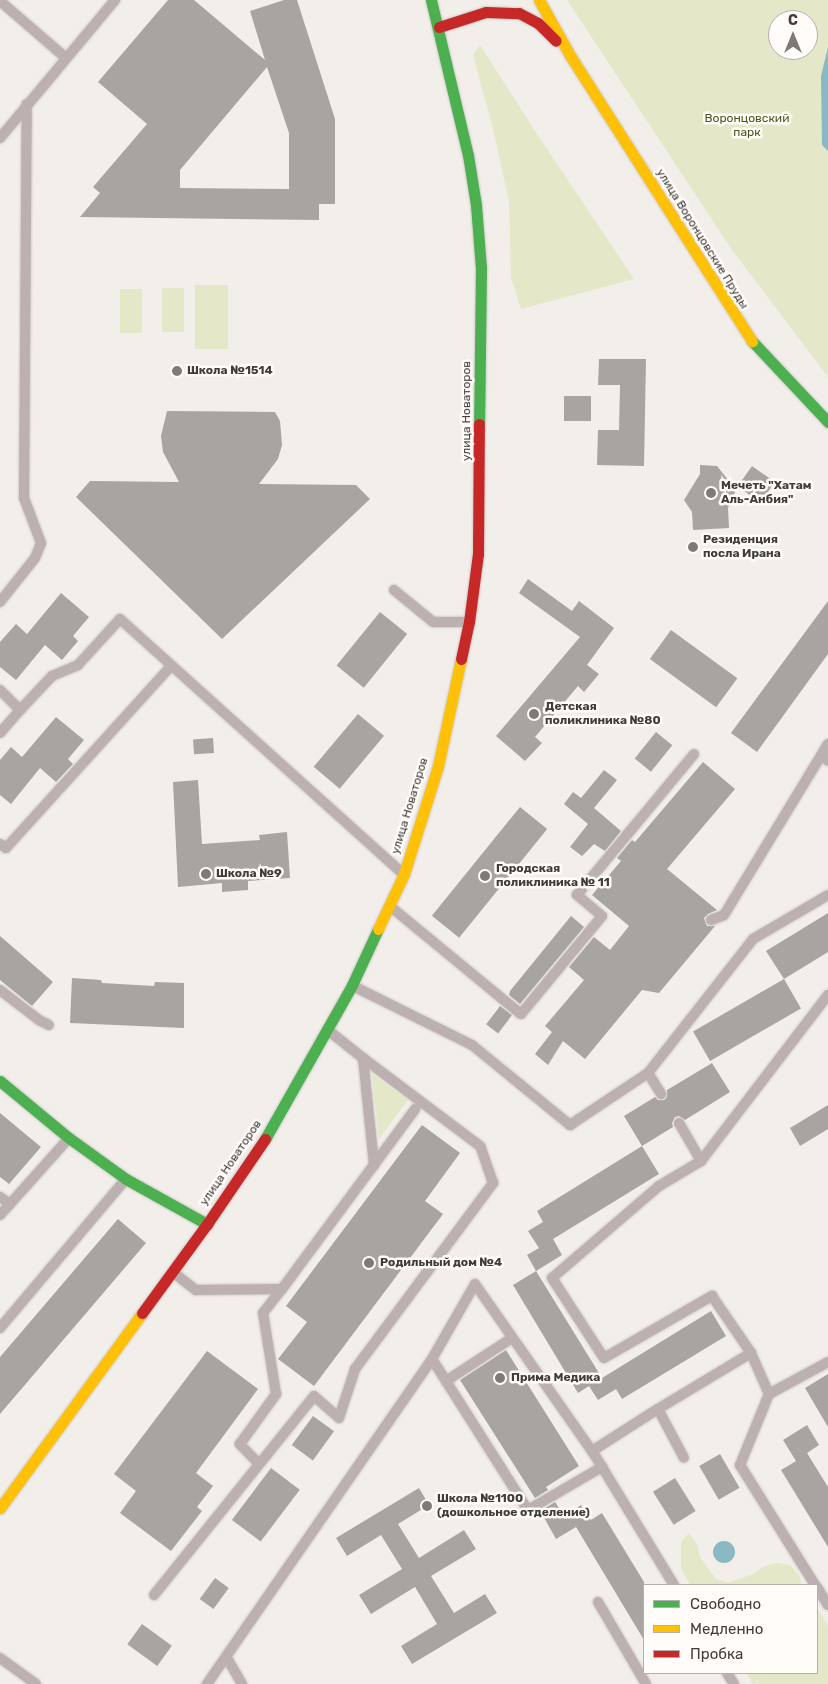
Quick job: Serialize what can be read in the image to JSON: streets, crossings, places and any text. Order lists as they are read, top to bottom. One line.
{"streets":{"street":["улица Воронцовские Пруды","улица Новаторов"]},"crossings":[["улица Воронцовские Пруды","улица Новаторов"]],"parks":["Воронцовский парк"],"places":["Школа №1514","Мечеть \"Хатам Аль-Анбия\"","Резиденция посла Ирана","Детская поликлиника №80","Школа №9","Городская поликлиника № 11","Родильный дом №4","Прима Медика","Школа №1100 (дошкольное отделение)"],"legend":["Свободно","Медленно","Пробка"],"north":"top"}
